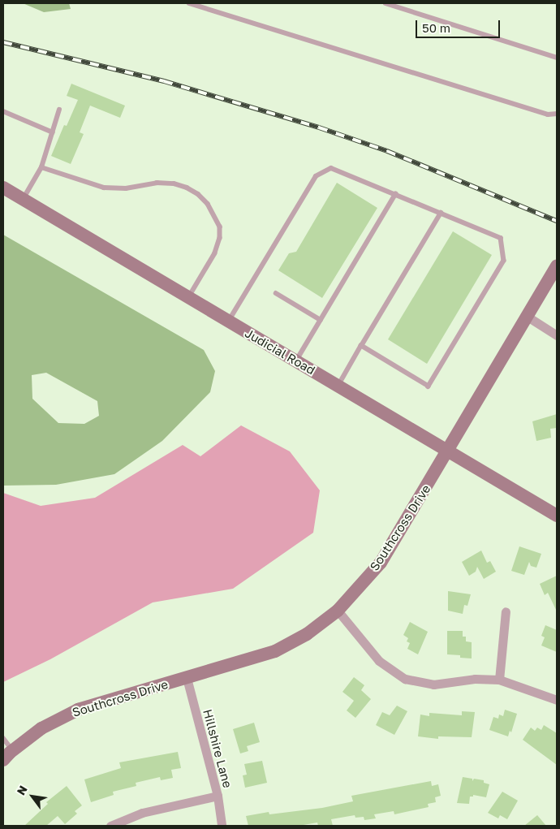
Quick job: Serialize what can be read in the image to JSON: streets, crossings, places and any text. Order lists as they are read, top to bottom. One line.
{"streets":{"street":["Judicial Road","Southcross Drive","Hillshire Lane"]},"crossings":[["Judicial Road","Southcross Drive"],["Southcross Drive","Hillshire Lane"]],"scale_bar":"50 m","north":"top left"}
